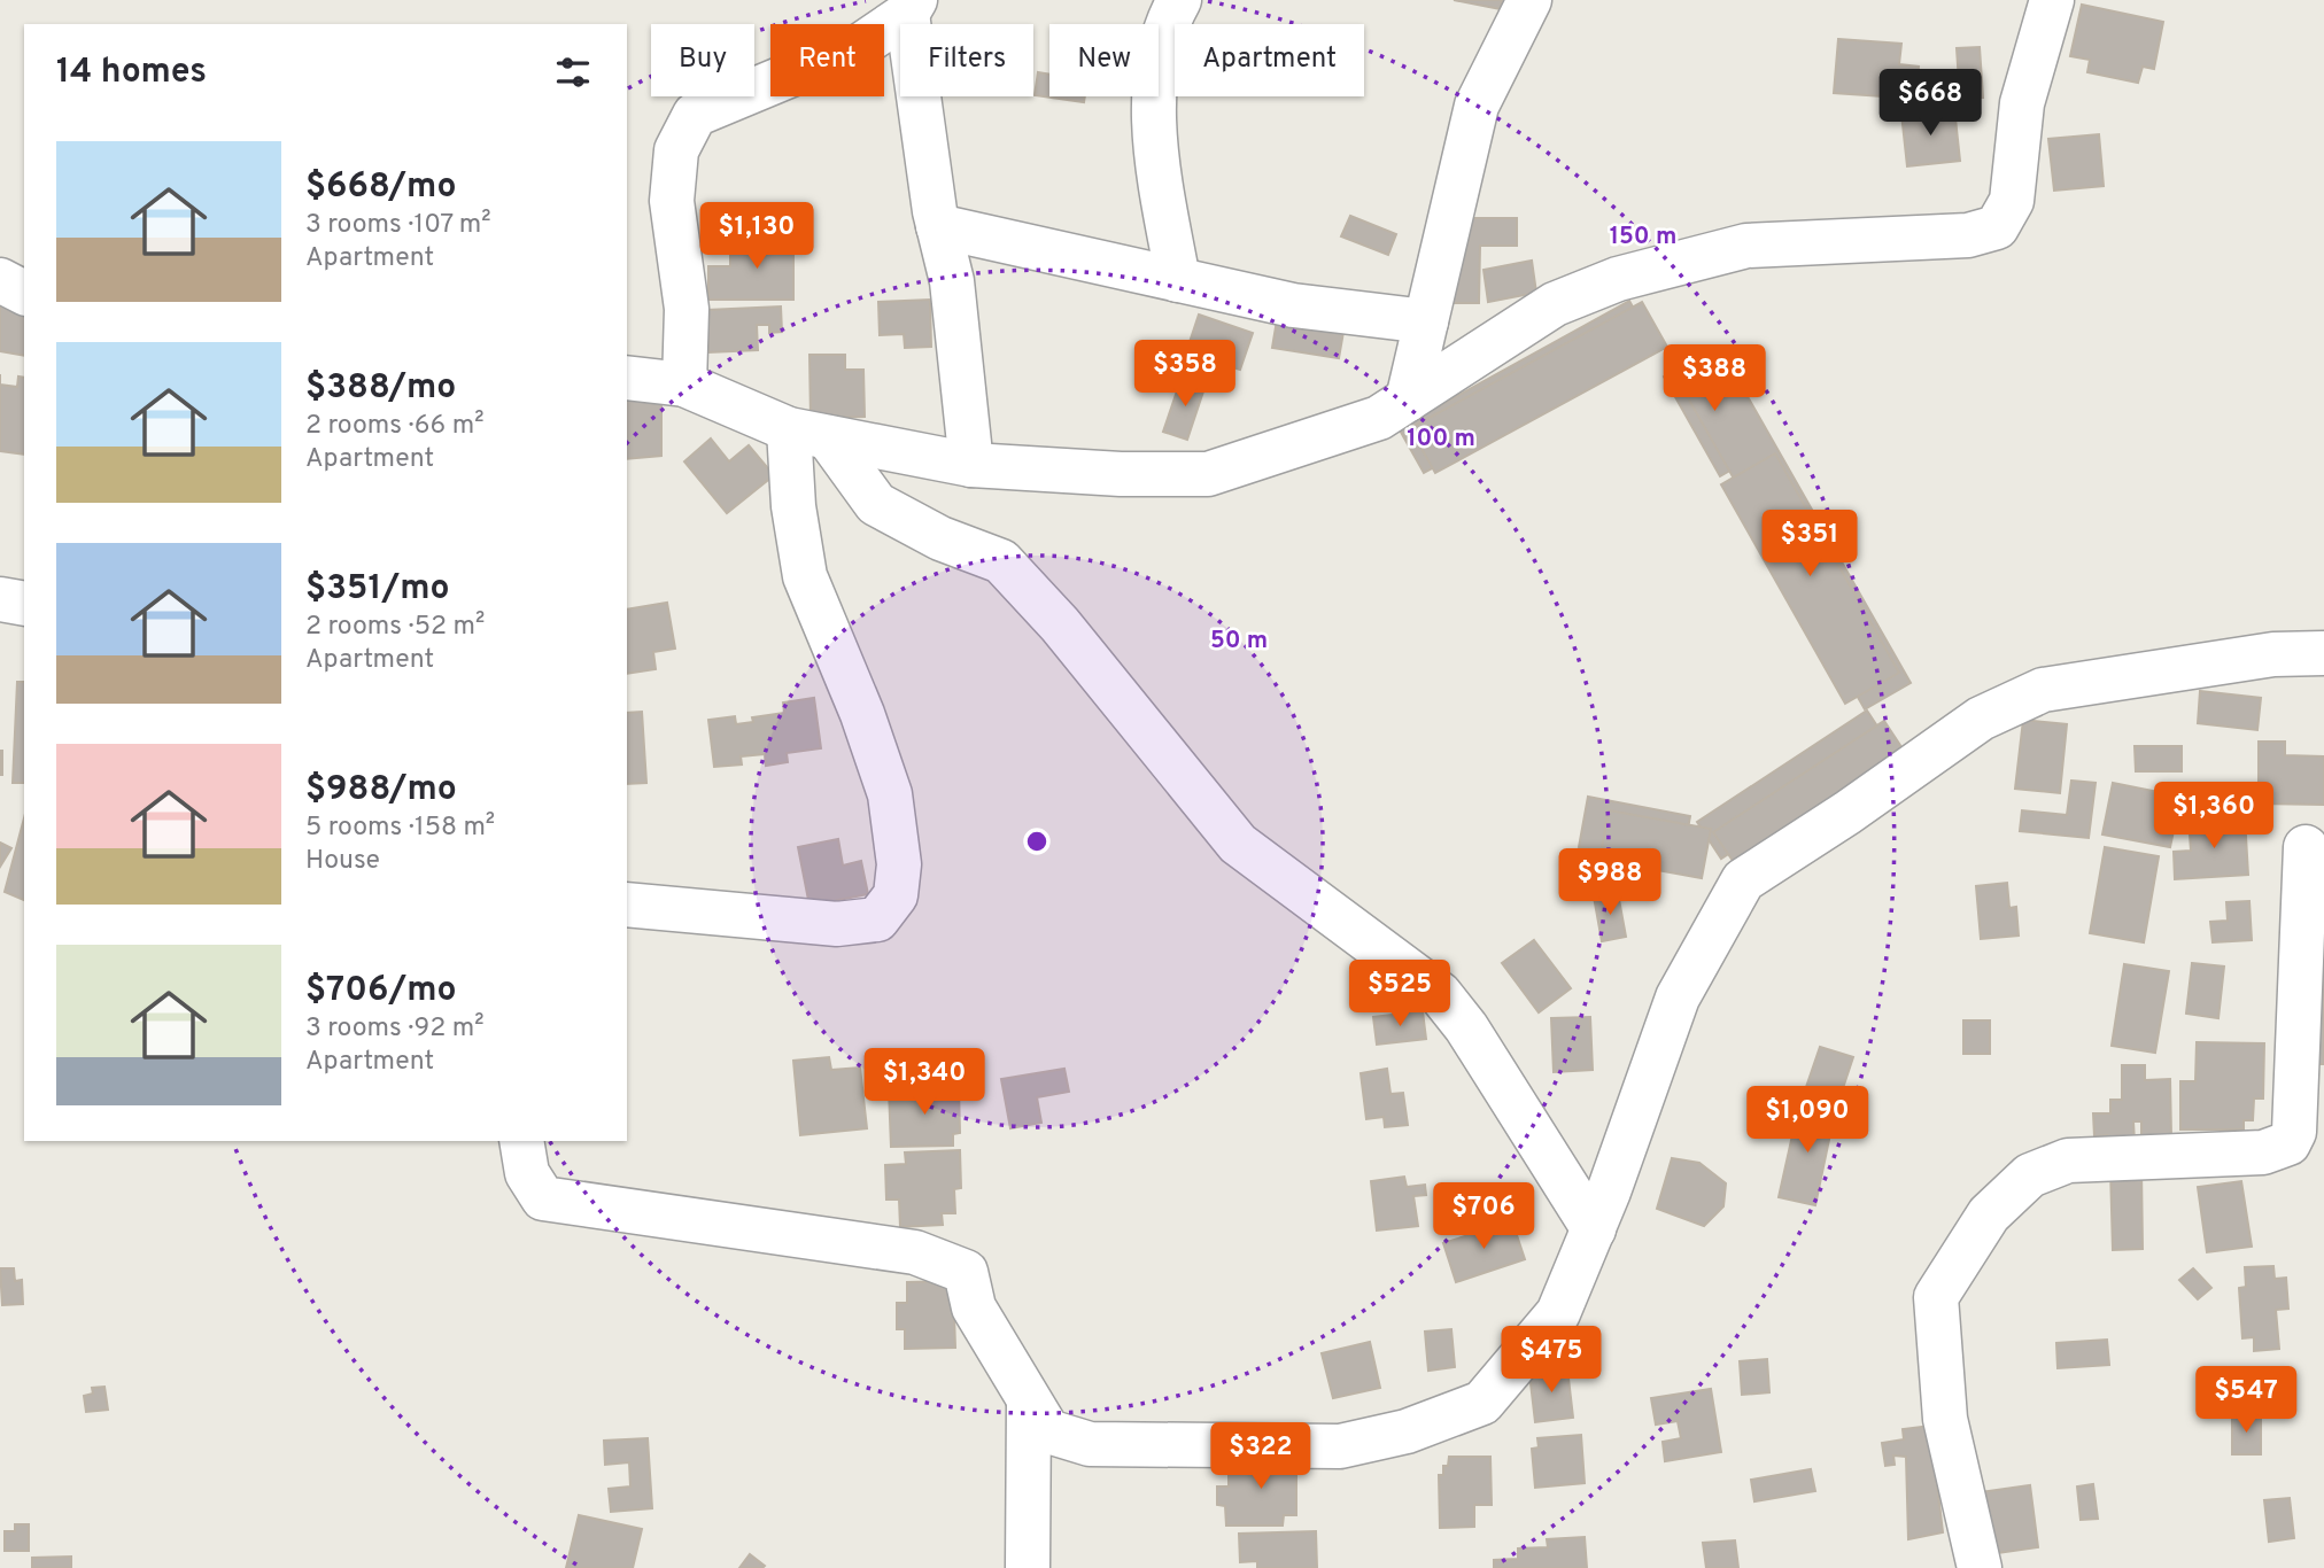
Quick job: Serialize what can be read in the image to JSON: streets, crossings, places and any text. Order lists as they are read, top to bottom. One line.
{"page":{"chip":["Buy","Rent","Filters","New","Apartment"],"heading":"14 homes","price":["$668","$1,130","$358","$388","$351","$1,360","$988","$525","$1,340","$1,090","$706","$475","$547","$322"],"list":[{"name":"$668/mo","note":"3 rooms · 107 m² · Apartment"},{"name":"$388/mo","note":"2 rooms · 66 m² · Apartment"},{"name":"$351/mo","note":"2 rooms · 52 m² · Apartment"},{"name":"$988/mo","note":"5 rooms · 158 m² · House"},{"name":"$706/mo","note":"3 rooms · 92 m² · Apartment"}]},"rings":["150 m","100 m","50 m"]}
